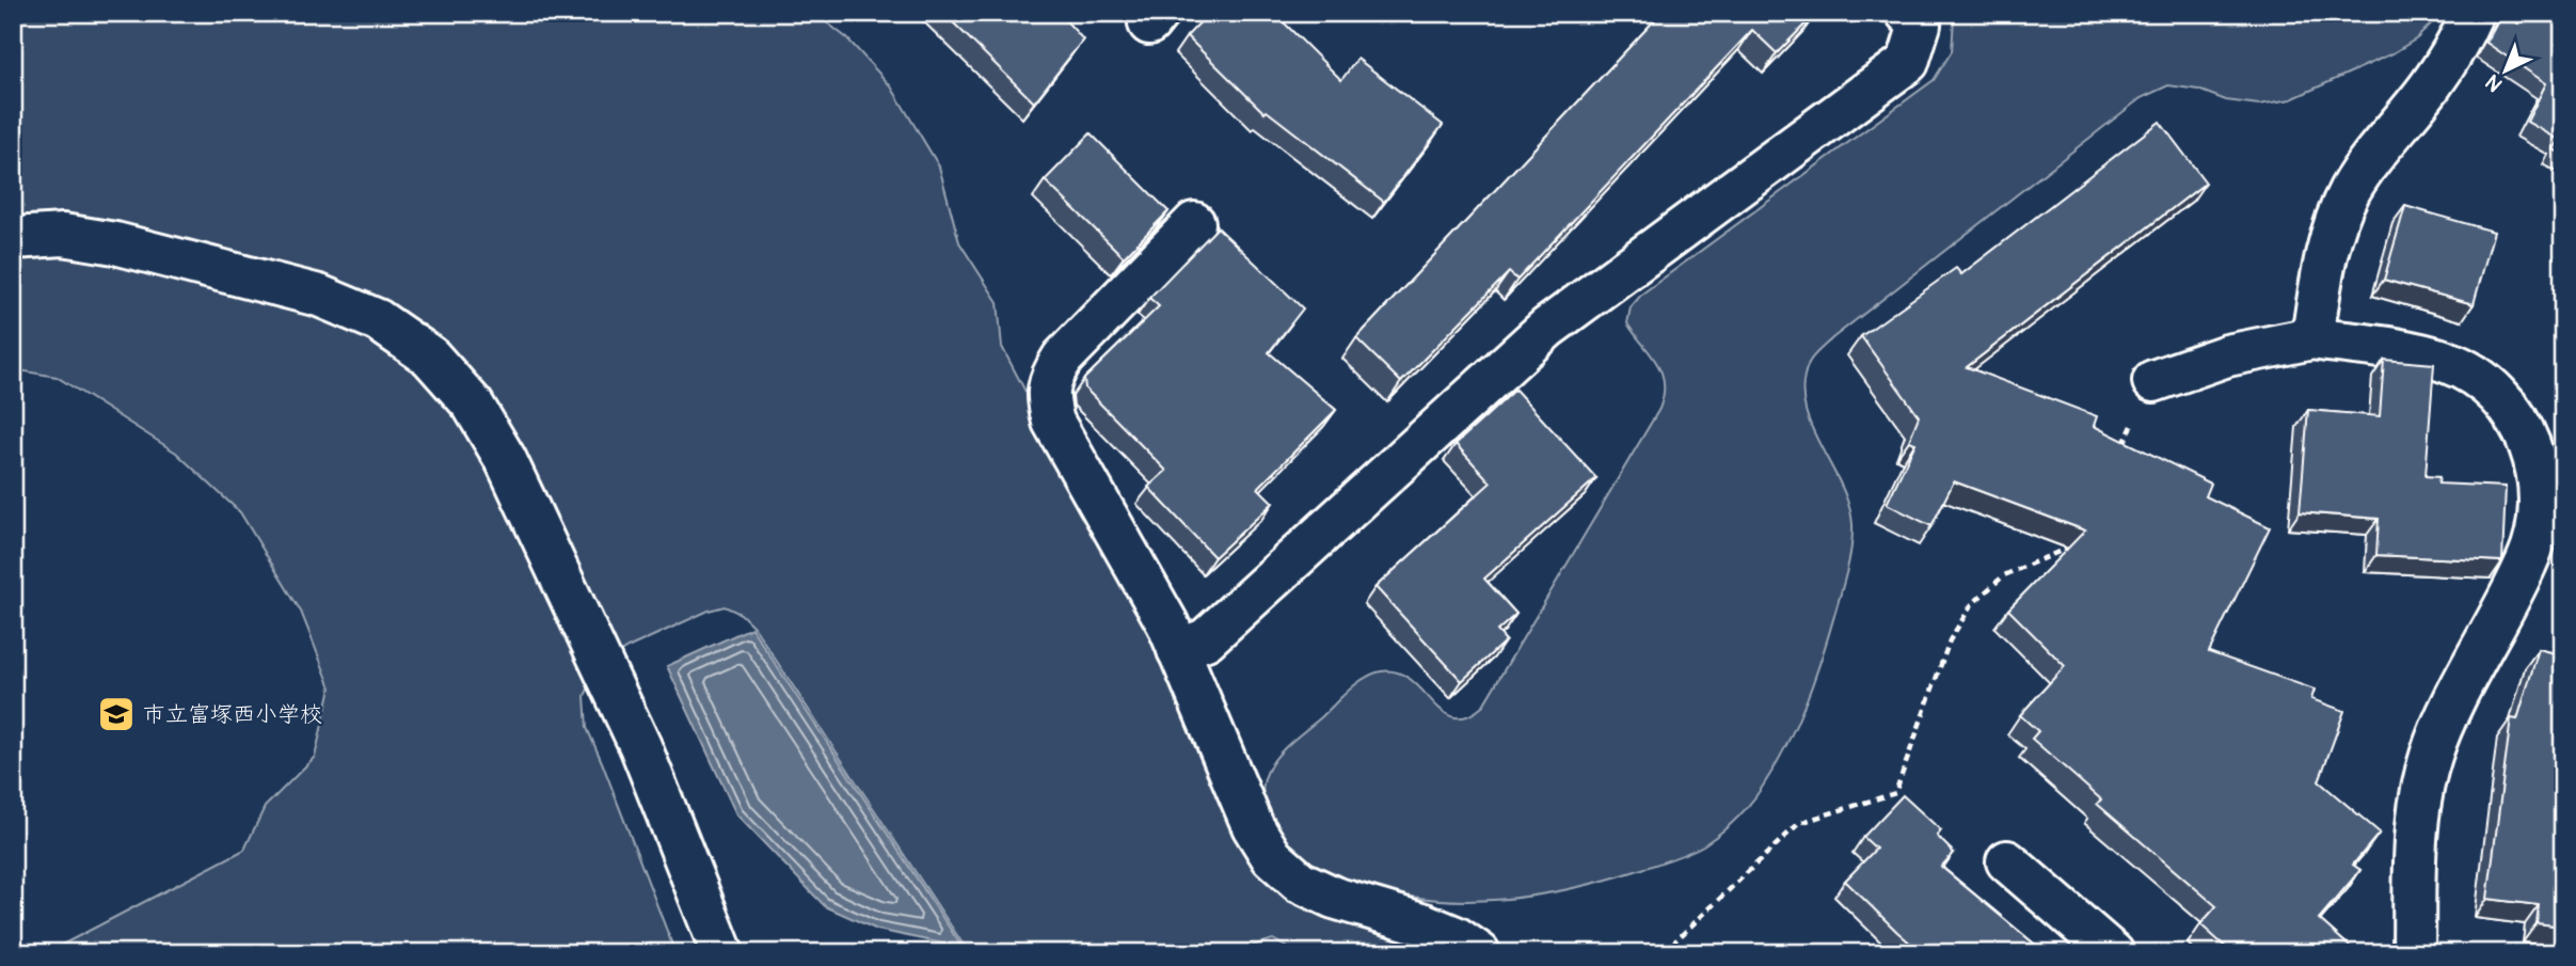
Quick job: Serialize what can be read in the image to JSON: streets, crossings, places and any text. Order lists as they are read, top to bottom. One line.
{"places":{"school or university":["市立富塚西小学校"]},"north":"bottom left"}
